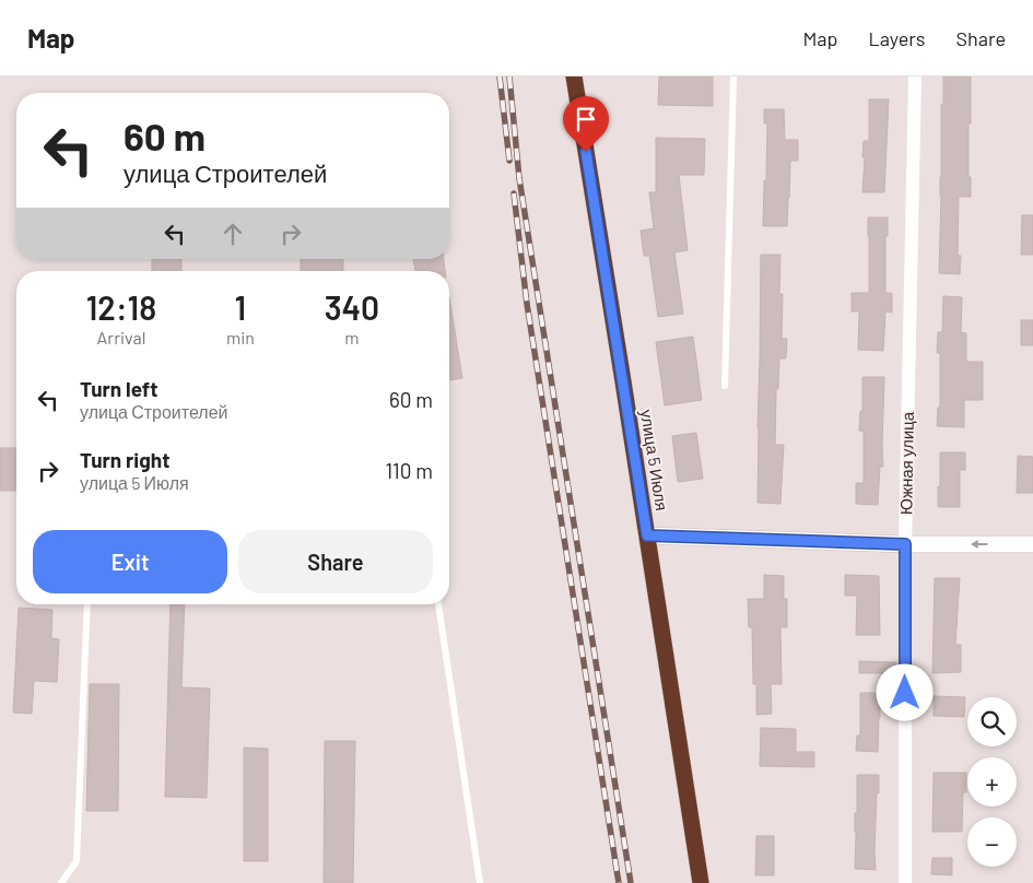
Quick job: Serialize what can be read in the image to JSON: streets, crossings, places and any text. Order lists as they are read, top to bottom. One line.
{"streets":{"highway":["улица 5 Июля"],"street":["Южная улица"]},"page":{"header":"Map","nav":["Map","Layers","Share"],"turn":["60 m","улица Строителей"],"eta":["12:18","Arrival","1","min","340","m"],"list":[{"name":"Turn left","note":"улица Строителей","value":"60 m"},{"name":"Turn right","note":"улица 5 Июля","value":"110 m"}],"buttons":["Exit","Share"],"map_buttons":["+","−"]}}
